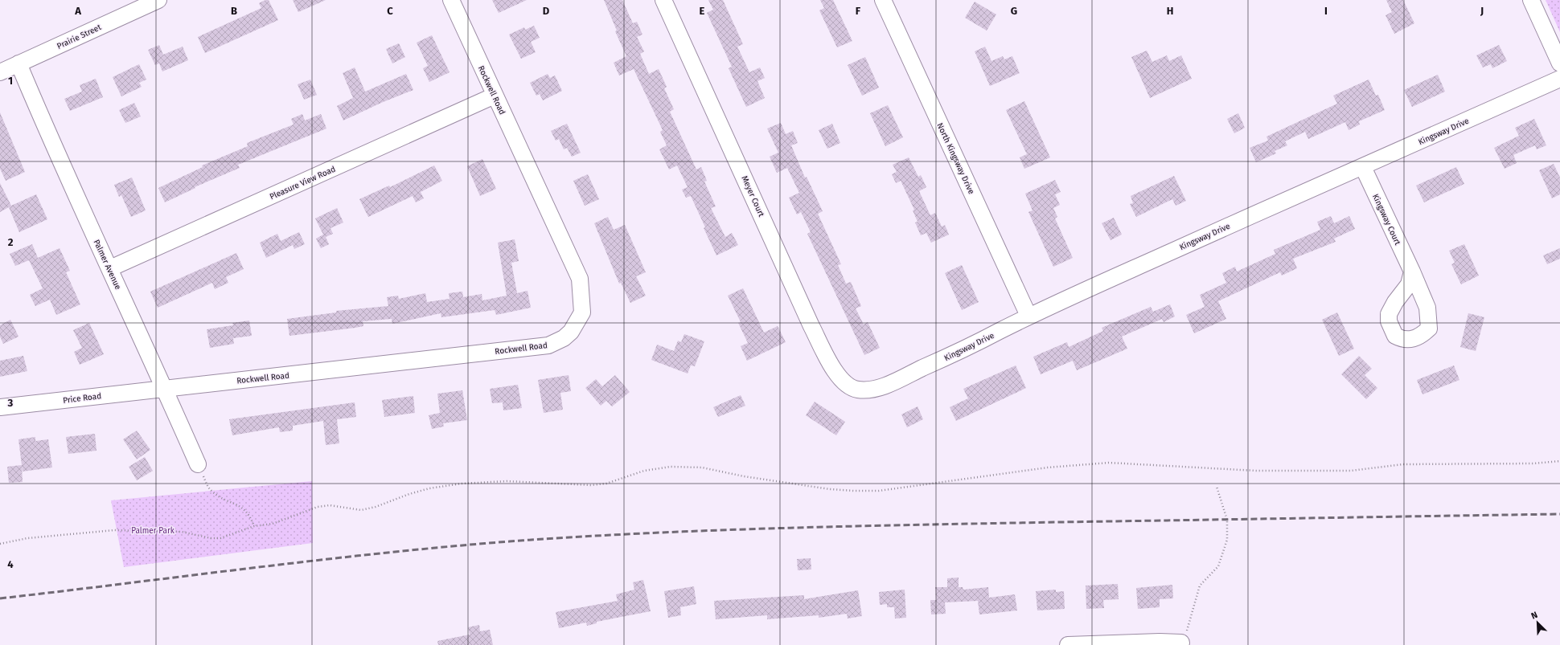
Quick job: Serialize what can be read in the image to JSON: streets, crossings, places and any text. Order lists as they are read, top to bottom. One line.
{"streets":{"street":["Prairie Street","Rockwell Road","Kingsway Drive","North Kingsway Drive","Pleasure View Road","Meyer Court","Kingsway Court","Palmer Avenue","Price Road"]},"crossings":[["Prairie Street","Palmer Avenue"],["Rockwell Road","Pleasure View Road"],["Rockwell Road","Palmer Avenue"],["Rockwell Road","Price Road"],["Kingsway Drive","North Kingsway Drive"],["Kingsway Drive","Meyer Court"],["Kingsway Drive","Kingsway Court"],["Pleasure View Road","Palmer Avenue"],["Palmer Avenue","Price Road"]],"parks":["Palmer Park"],"north":"top left","grid":{"columns":["A","B","C","D","E","F","G","H","I","J"],"rows":["1","2","3","4"]}}
